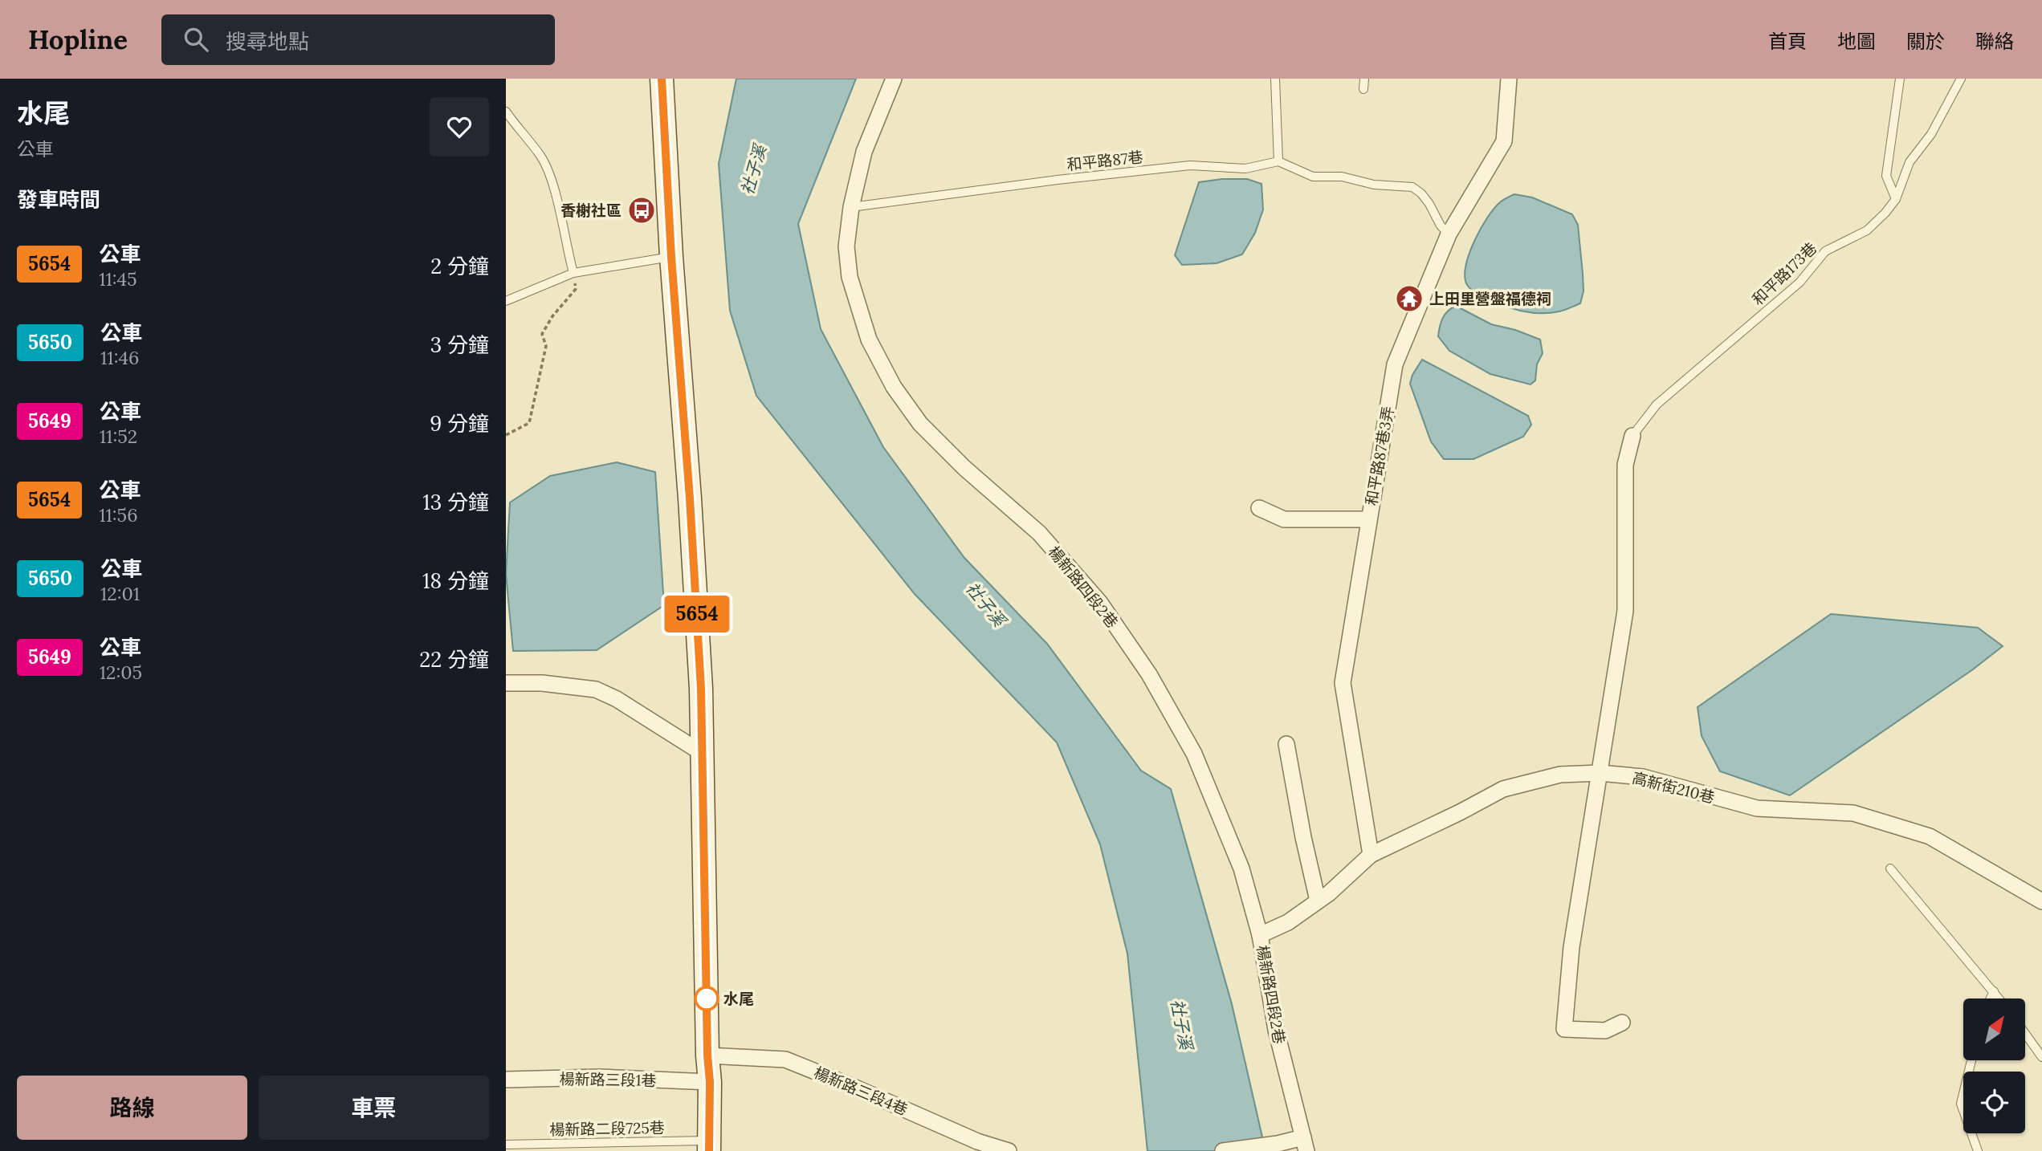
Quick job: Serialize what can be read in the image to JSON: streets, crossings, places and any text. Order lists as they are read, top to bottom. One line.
{"streets":{"street":["和平路87巷3弄","楊新路四段2巷","高新街210巷","楊新路三段1巷","楊新路三段4巷"],"lane":["和平路87巷","和平路173巷","楊新路二段725巷"]},"crossings":[["和平路87巷","楊新路四段2巷"],["和平路87巷3弄","高新街210巷"],["楊新路四段2巷","高新街210巷"]],"water":["社子溪"],"places":{"bus stop":["香榭社區"],"temple":["上田里營盤福德祠"],"other":["水尾"]},"lines":["bus line 5654"],"north":"top right","page":{"header":"Hopline","search":"搜尋地點","nav":["首頁","地圖","關於","聯絡"],"heading":[["水尾","公車"],"發車時間"],"on_map":"5654","list":[{"mark":"5654","name":"公車","note":"11:45","value":"2 分鐘"},{"mark":"5650","name":"公車","note":"11:46","value":"3 分鐘"},{"mark":"5649","name":"公車","note":"11:52","value":"9 分鐘"},{"mark":"5654","name":"公車","note":"11:56","value":"13 分鐘"},{"mark":"5650","name":"公車","note":"12:01","value":"18 分鐘"},{"mark":"5649","name":"公車","note":"12:05","value":"22 分鐘"}],"buttons":["路線","車票"]}}
